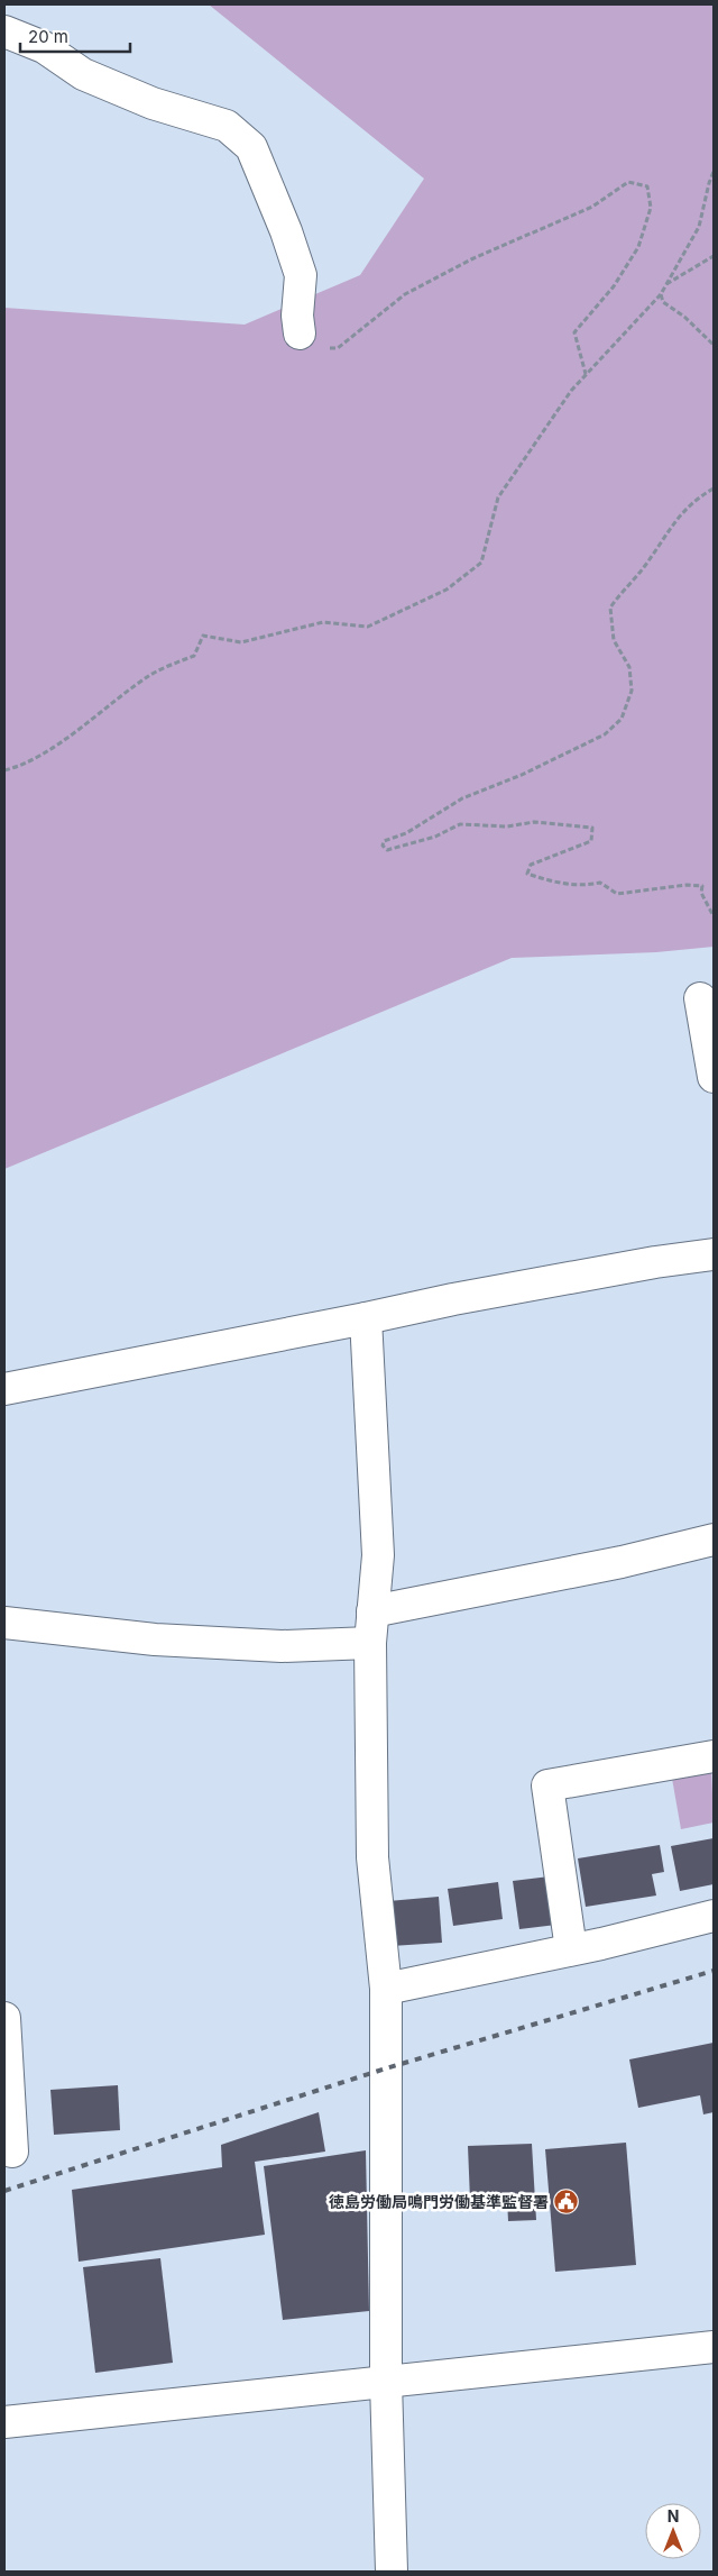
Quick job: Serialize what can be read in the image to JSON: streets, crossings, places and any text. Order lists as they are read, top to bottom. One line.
{"places":{"public building":["徳島労働局鳴門労働基準監督署"]},"scale_bar":"20 m","north":"top"}
